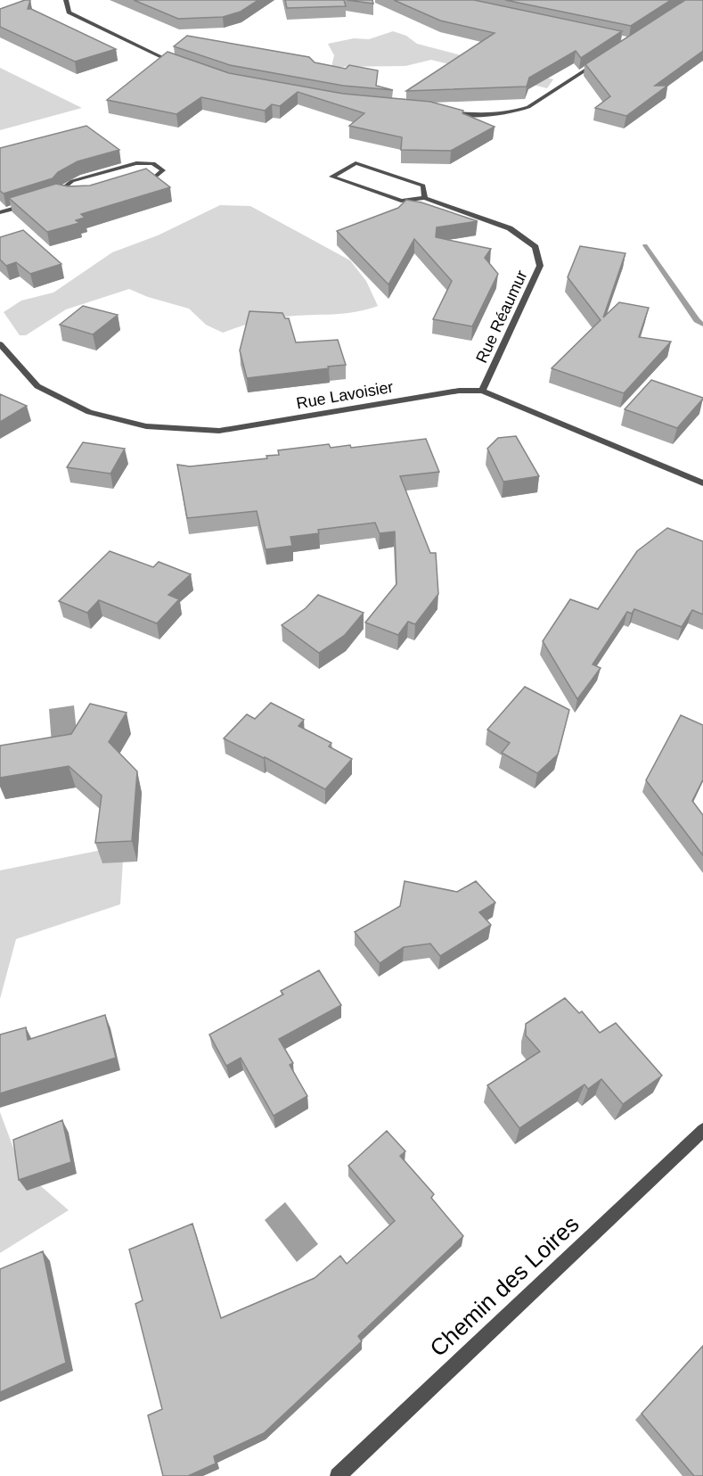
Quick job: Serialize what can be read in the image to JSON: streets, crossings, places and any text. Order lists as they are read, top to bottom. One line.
{"streets":{"street":["Rue Réaumur","Rue Lavoisier","Chemin des Loires"]},"crossings":[["Rue Réaumur","Rue Lavoisier"]]}
